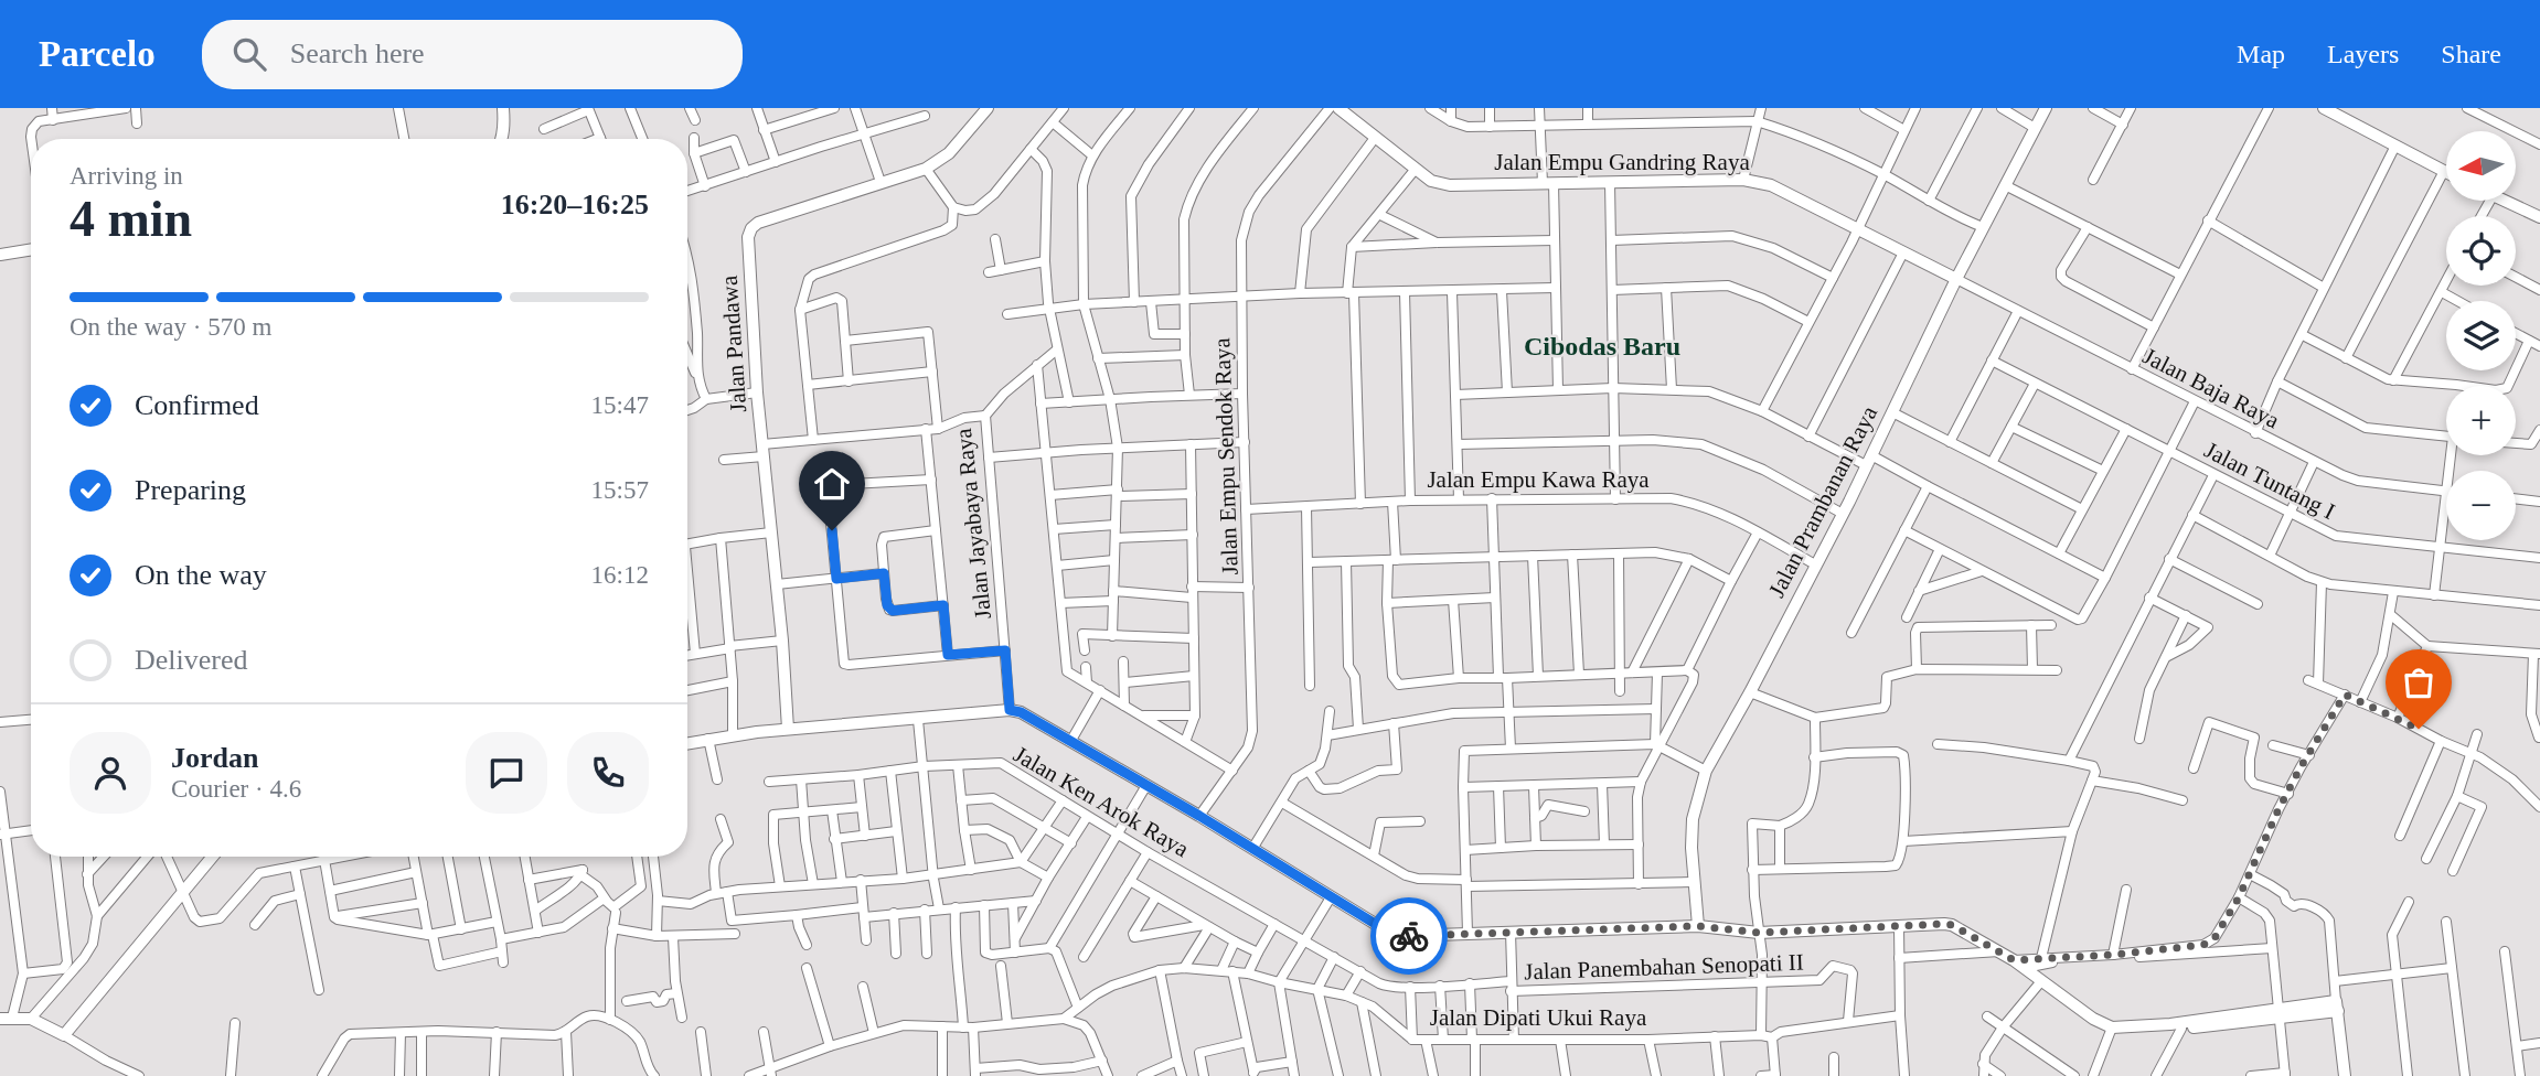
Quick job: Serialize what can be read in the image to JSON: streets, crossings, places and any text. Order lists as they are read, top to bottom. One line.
{"streets":{"street":["Jalan Empu Gandring Raya","Jalan Pandawa","Jalan Baja Raya","Jalan Empu Sendok Raya","Jalan Empu Kawa Raya","Jalan Tuntang I","Jalan Prambanan Raya","Jalan Jayabaya Raya","Jalan Ken Arok Raya","Jalan Panembahan Senopati II","Jalan Dipati Ukui Raya"]},"crossings":[["Jalan Empu Gandring Raya","Jalan Baja Raya"],["Jalan Empu Gandring Raya","Jalan Prambanan Raya"],["Jalan Pandawa","Jalan Jayabaya Raya"],["Jalan Baja Raya","Jalan Prambanan Raya"],["Jalan Empu Sendok Raya","Jalan Empu Kawa Raya"],["Jalan Empu Kawa Raya","Jalan Prambanan Raya"],["Jalan Ken Arok Raya","Jalan Panembahan Senopati II"],["Jalan Panembahan Senopati II","Jalan Dipati Ukui Raya"]],"districts":["Cibodas Baru"],"north":"left","page":{"header":"Parcelo","search":"Search here","nav":["Map","Layers","Share"],"map_buttons":["+","−"],"heading":["4 min","Arriving in","16:20–16:25"],"panel":["Jordan","Courier · 4.6"],"bar":"On the way · 570 m","list":[["Confirmed","15:47"],["Preparing","15:57"],["On the way","16:12"],"Delivered"]}}
